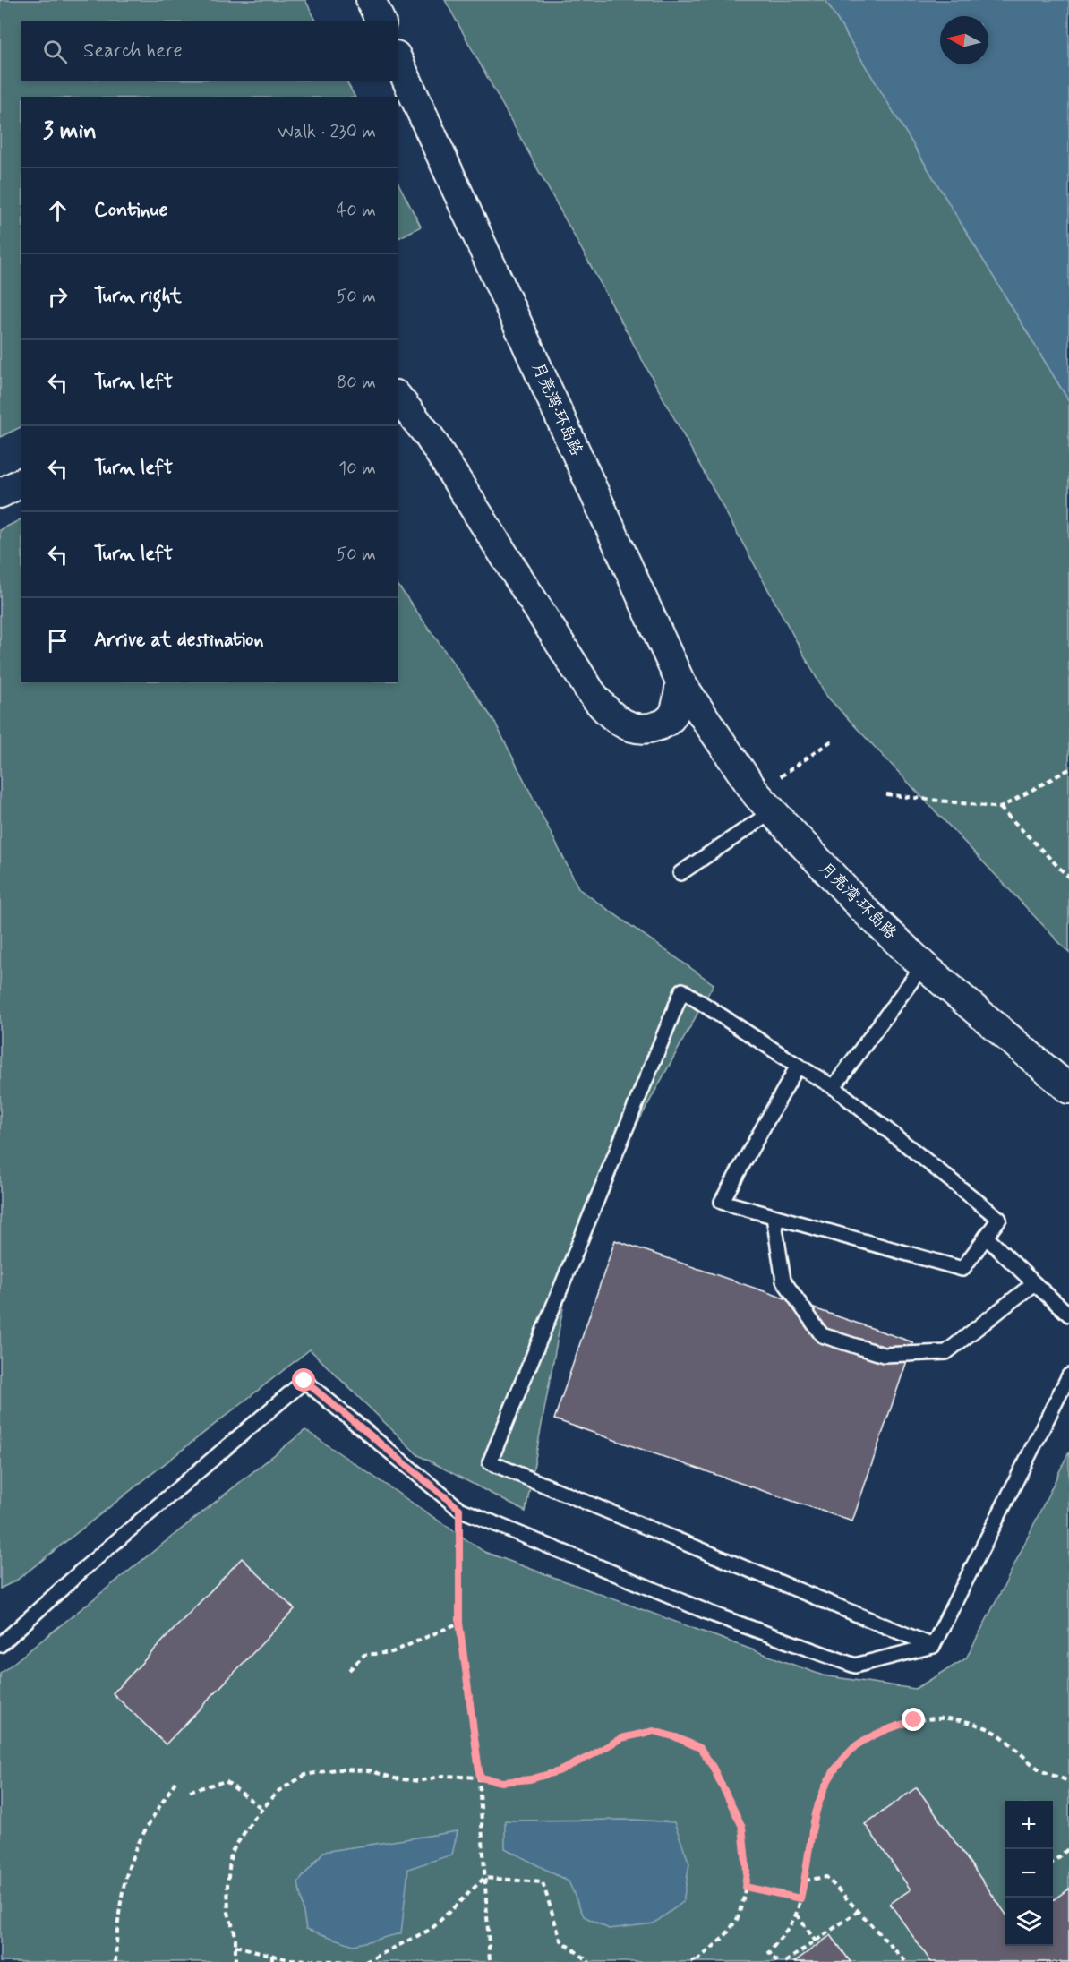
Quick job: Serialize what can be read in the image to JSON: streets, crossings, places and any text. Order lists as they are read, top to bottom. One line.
{"streets":{"street":["月亮湾·环岛路"]},"north":"left","page":{"search":"Search here","heading":["3 min","Walk · 230 m"],"list":[["Continue","40 m"],["Turn right","50 m"],["Turn left","80 m"],["Turn left","10 m"],["Turn left","50 m"],"Arrive at destination"],"map_buttons":["+","−"]}}
